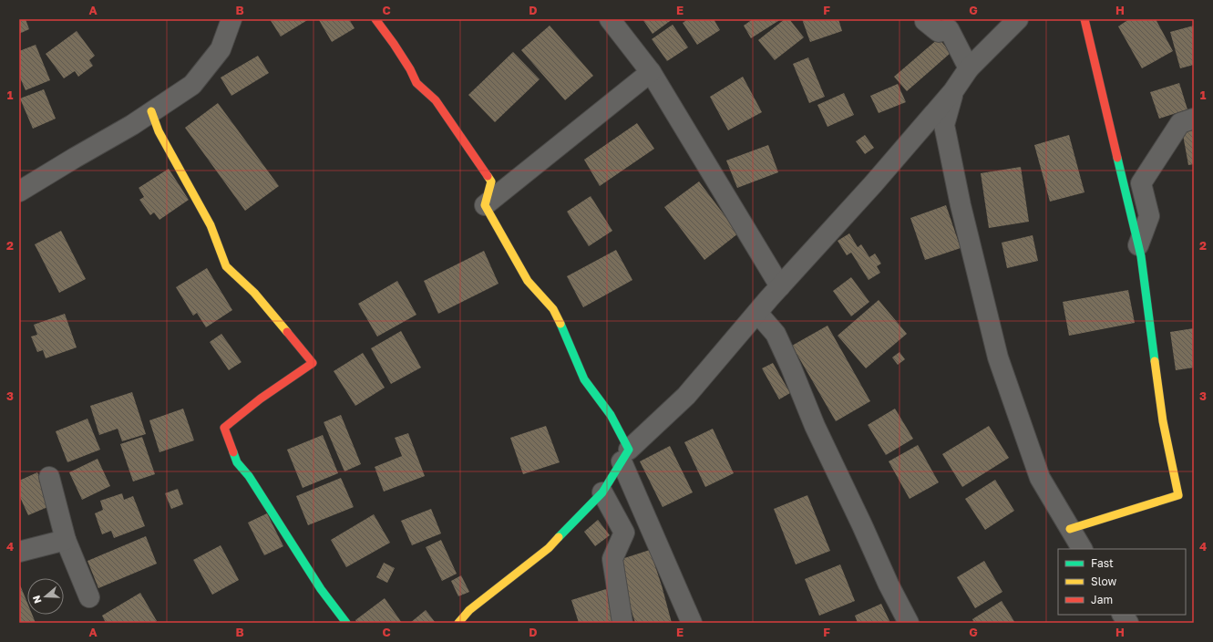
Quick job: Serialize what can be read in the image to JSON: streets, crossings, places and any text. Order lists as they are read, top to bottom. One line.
{"legend":["Fast","Slow","Jam"],"north":"left","grid":{"columns":["A","B","C","D","E","F","G","H"],"rows":["1","2","3","4"]}}
